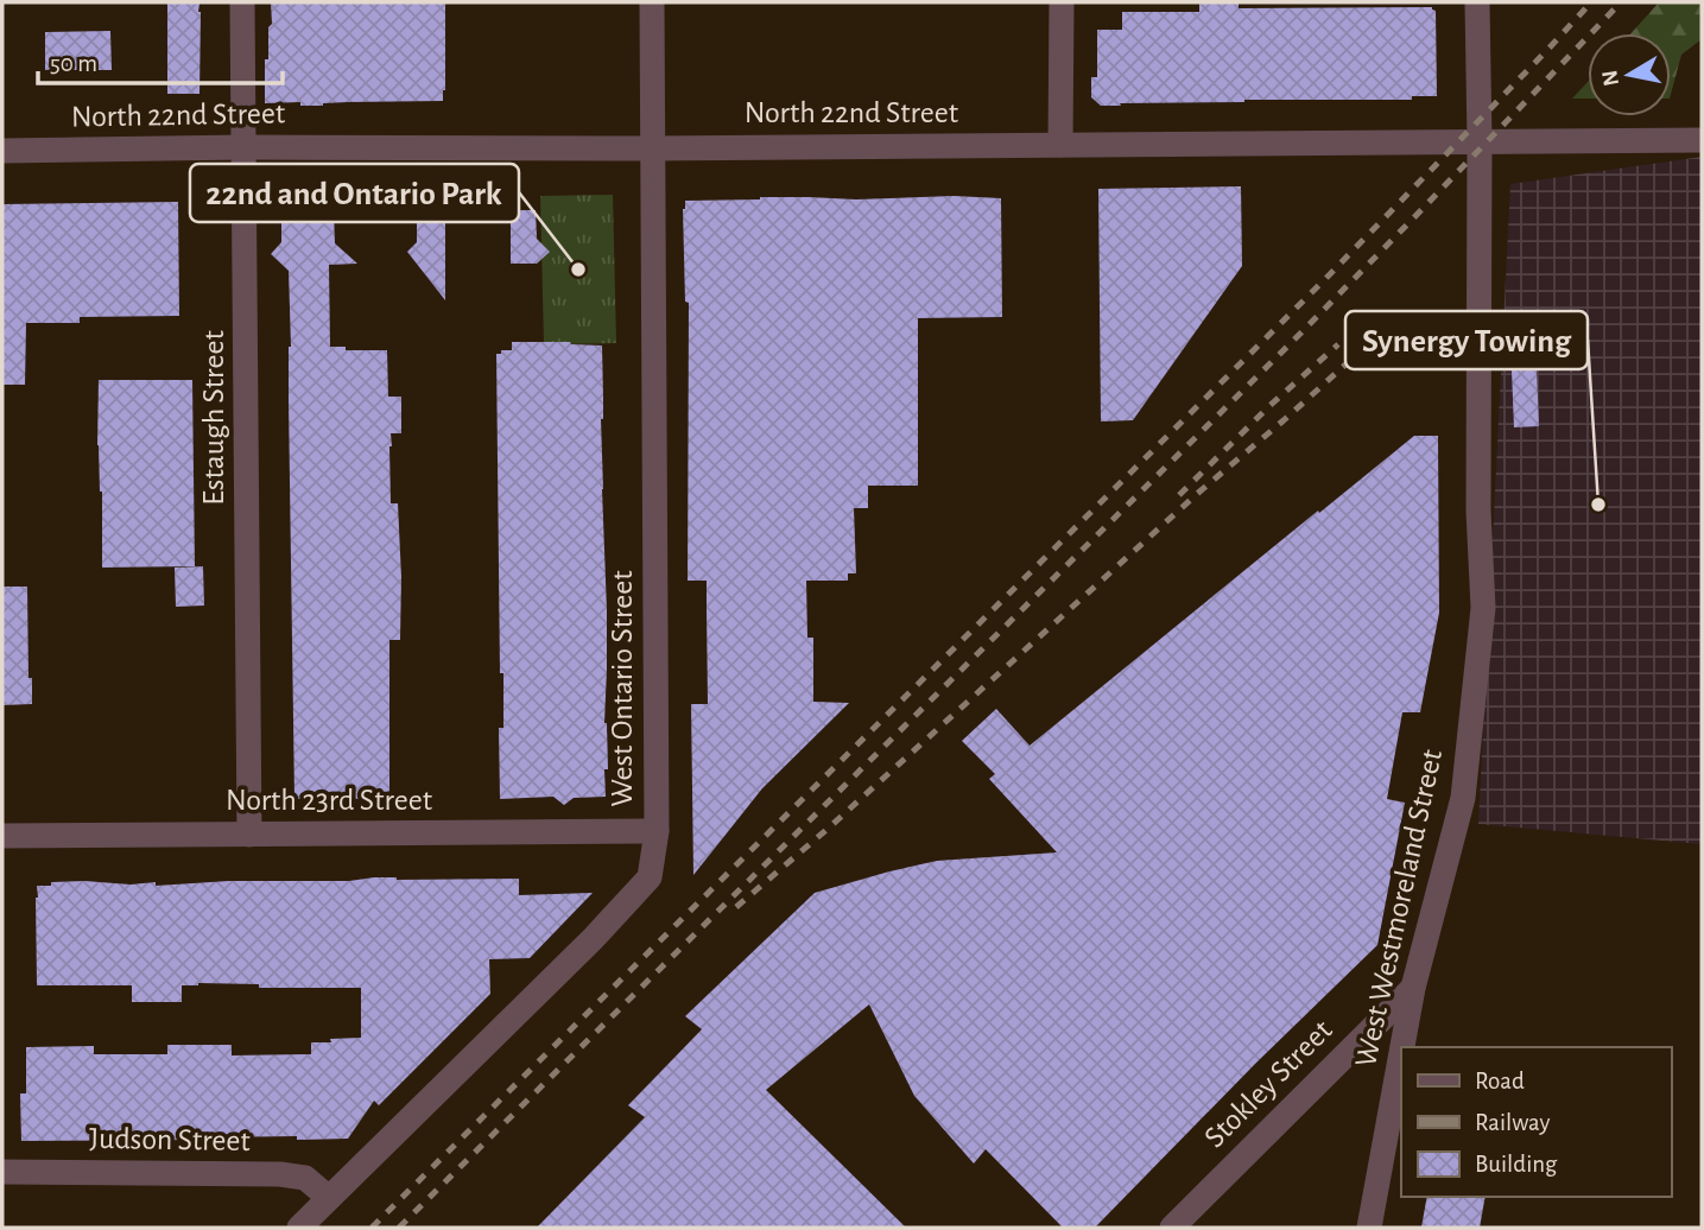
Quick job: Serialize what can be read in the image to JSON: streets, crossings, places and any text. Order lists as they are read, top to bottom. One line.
{"streets":{"street":["North 22nd Street","Estaugh Street","West Ontario Street","North 23rd Street","West Westmoreland Street","Stokley Street","Judson Street"]},"crossings":[["North 22nd Street","Estaugh Street"],["North 22nd Street","West Ontario Street"],["North 22nd Street","West Westmoreland Street"],["Estaugh Street","North 23rd Street"],["West Ontario Street","North 23rd Street"],["West Ontario Street","Judson Street"],["West Westmoreland Street","Stokley Street"]],"places":["22nd and Ontario Park","Synergy Towing"],"legend":["Road","Railway","Building"],"scale_bar":"50 m","north":"left"}
